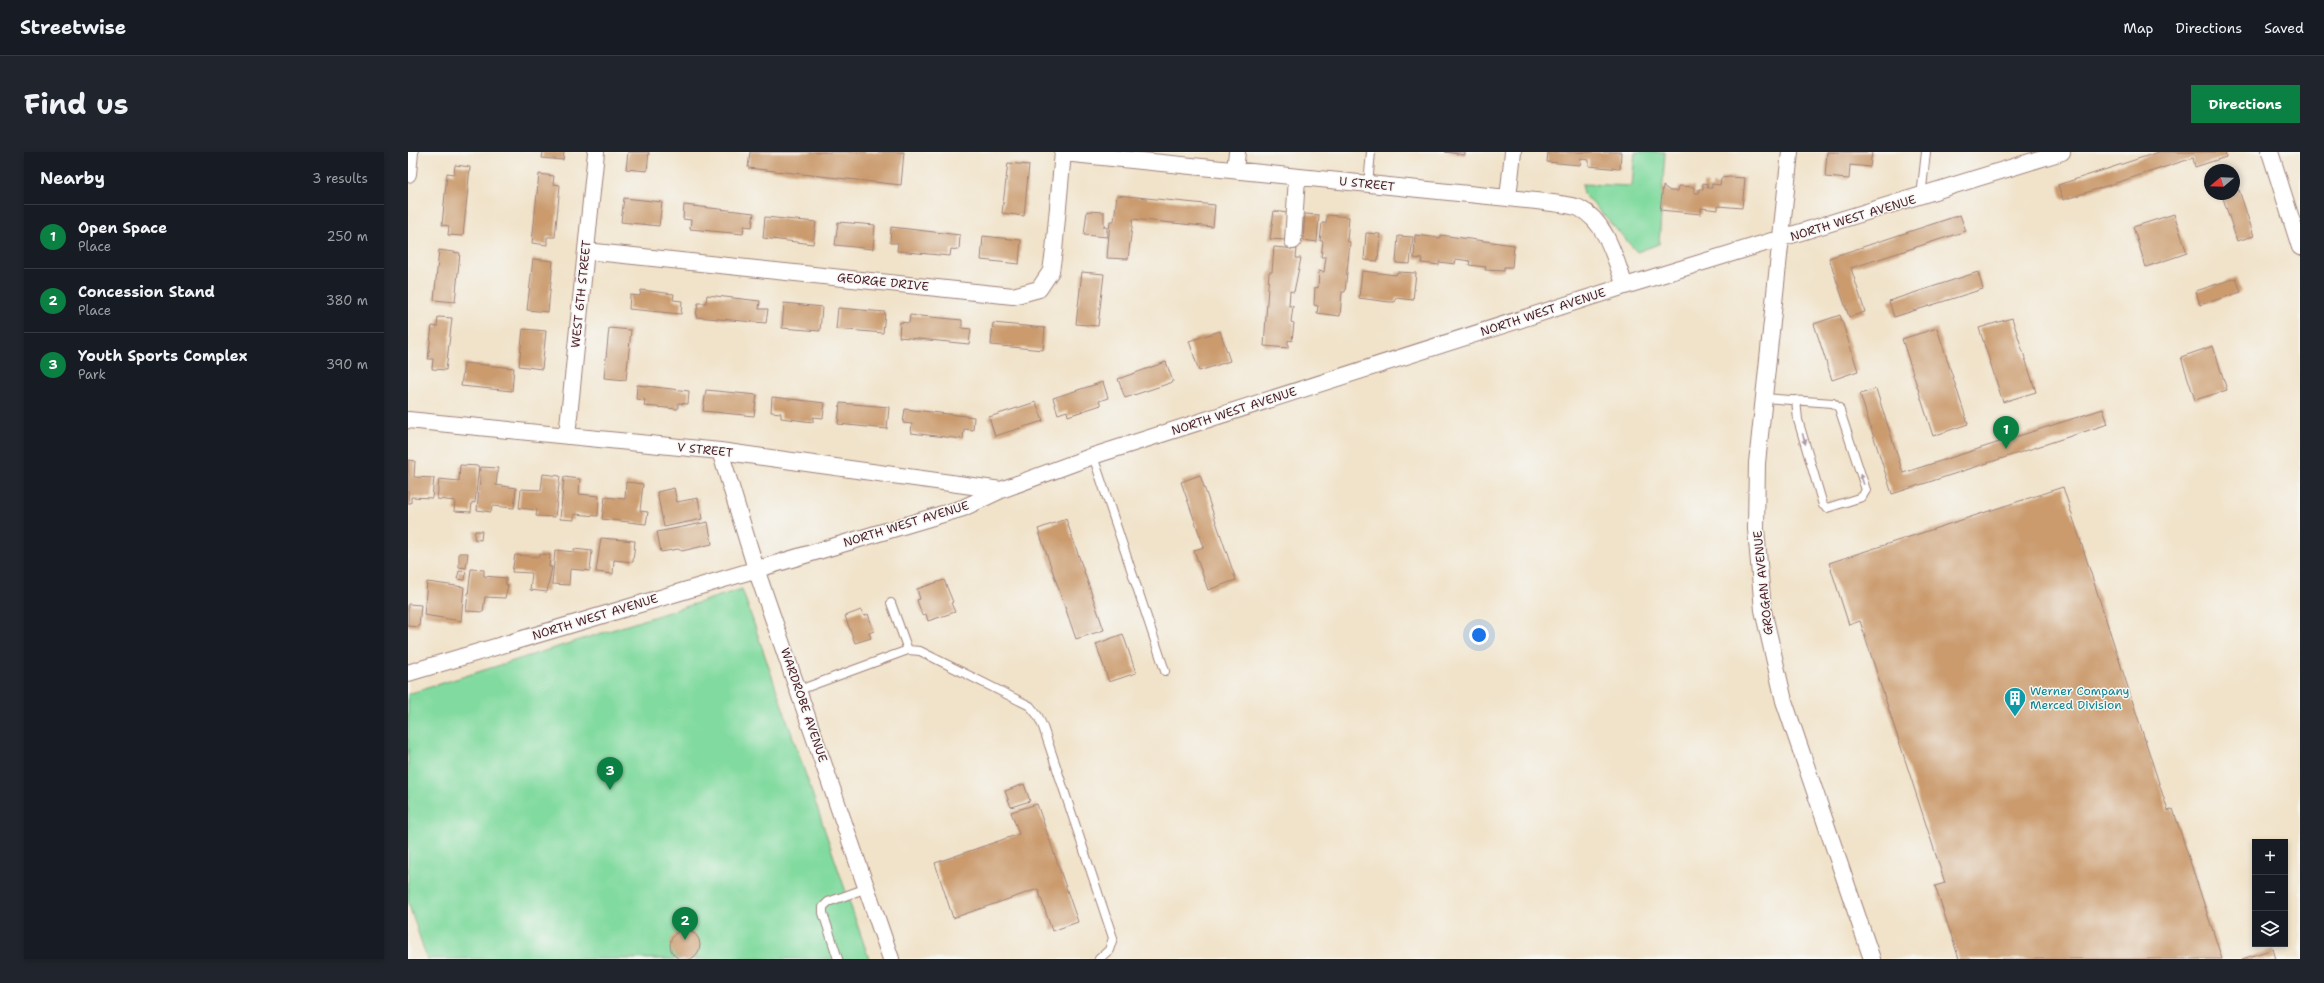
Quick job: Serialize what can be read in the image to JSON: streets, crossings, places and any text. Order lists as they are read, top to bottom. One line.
{"streets":{"street":["U STREET","NORTH WEST AVENUE","GEORGE DRIVE","WEST 6TH STREET","V STREET","GROGAN AVENUE","WARDROBE AVENUE"]},"crossings":[["U STREET","NORTH WEST AVENUE"],["U STREET","GEORGE DRIVE"],["NORTH WEST AVENUE","V STREET"],["NORTH WEST AVENUE","GROGAN AVENUE"],["NORTH WEST AVENUE","WARDROBE AVENUE"],["GEORGE DRIVE","WEST 6TH STREET"],["WEST 6TH STREET","V STREET"],["V STREET","WARDROBE AVENUE"]],"places":{"building":["Werner Company Merced Division"]},"north":"left","page":{"header":"Streetwise","nav":["Map","Directions","Saved"],"title":"Find us","buttons":"Directions","heading":["Nearby","3 results"],"list":[{"mark":"1","name":"Open Space","note":"Place","value":"250 m"},{"mark":"2","name":"Concession Stand","note":"Place","value":"380 m"},{"mark":"3","name":"Youth Sports Complex","note":"Park","value":"390 m"}],"pins":["1","3","2"],"map_buttons":["+","−"]}}
